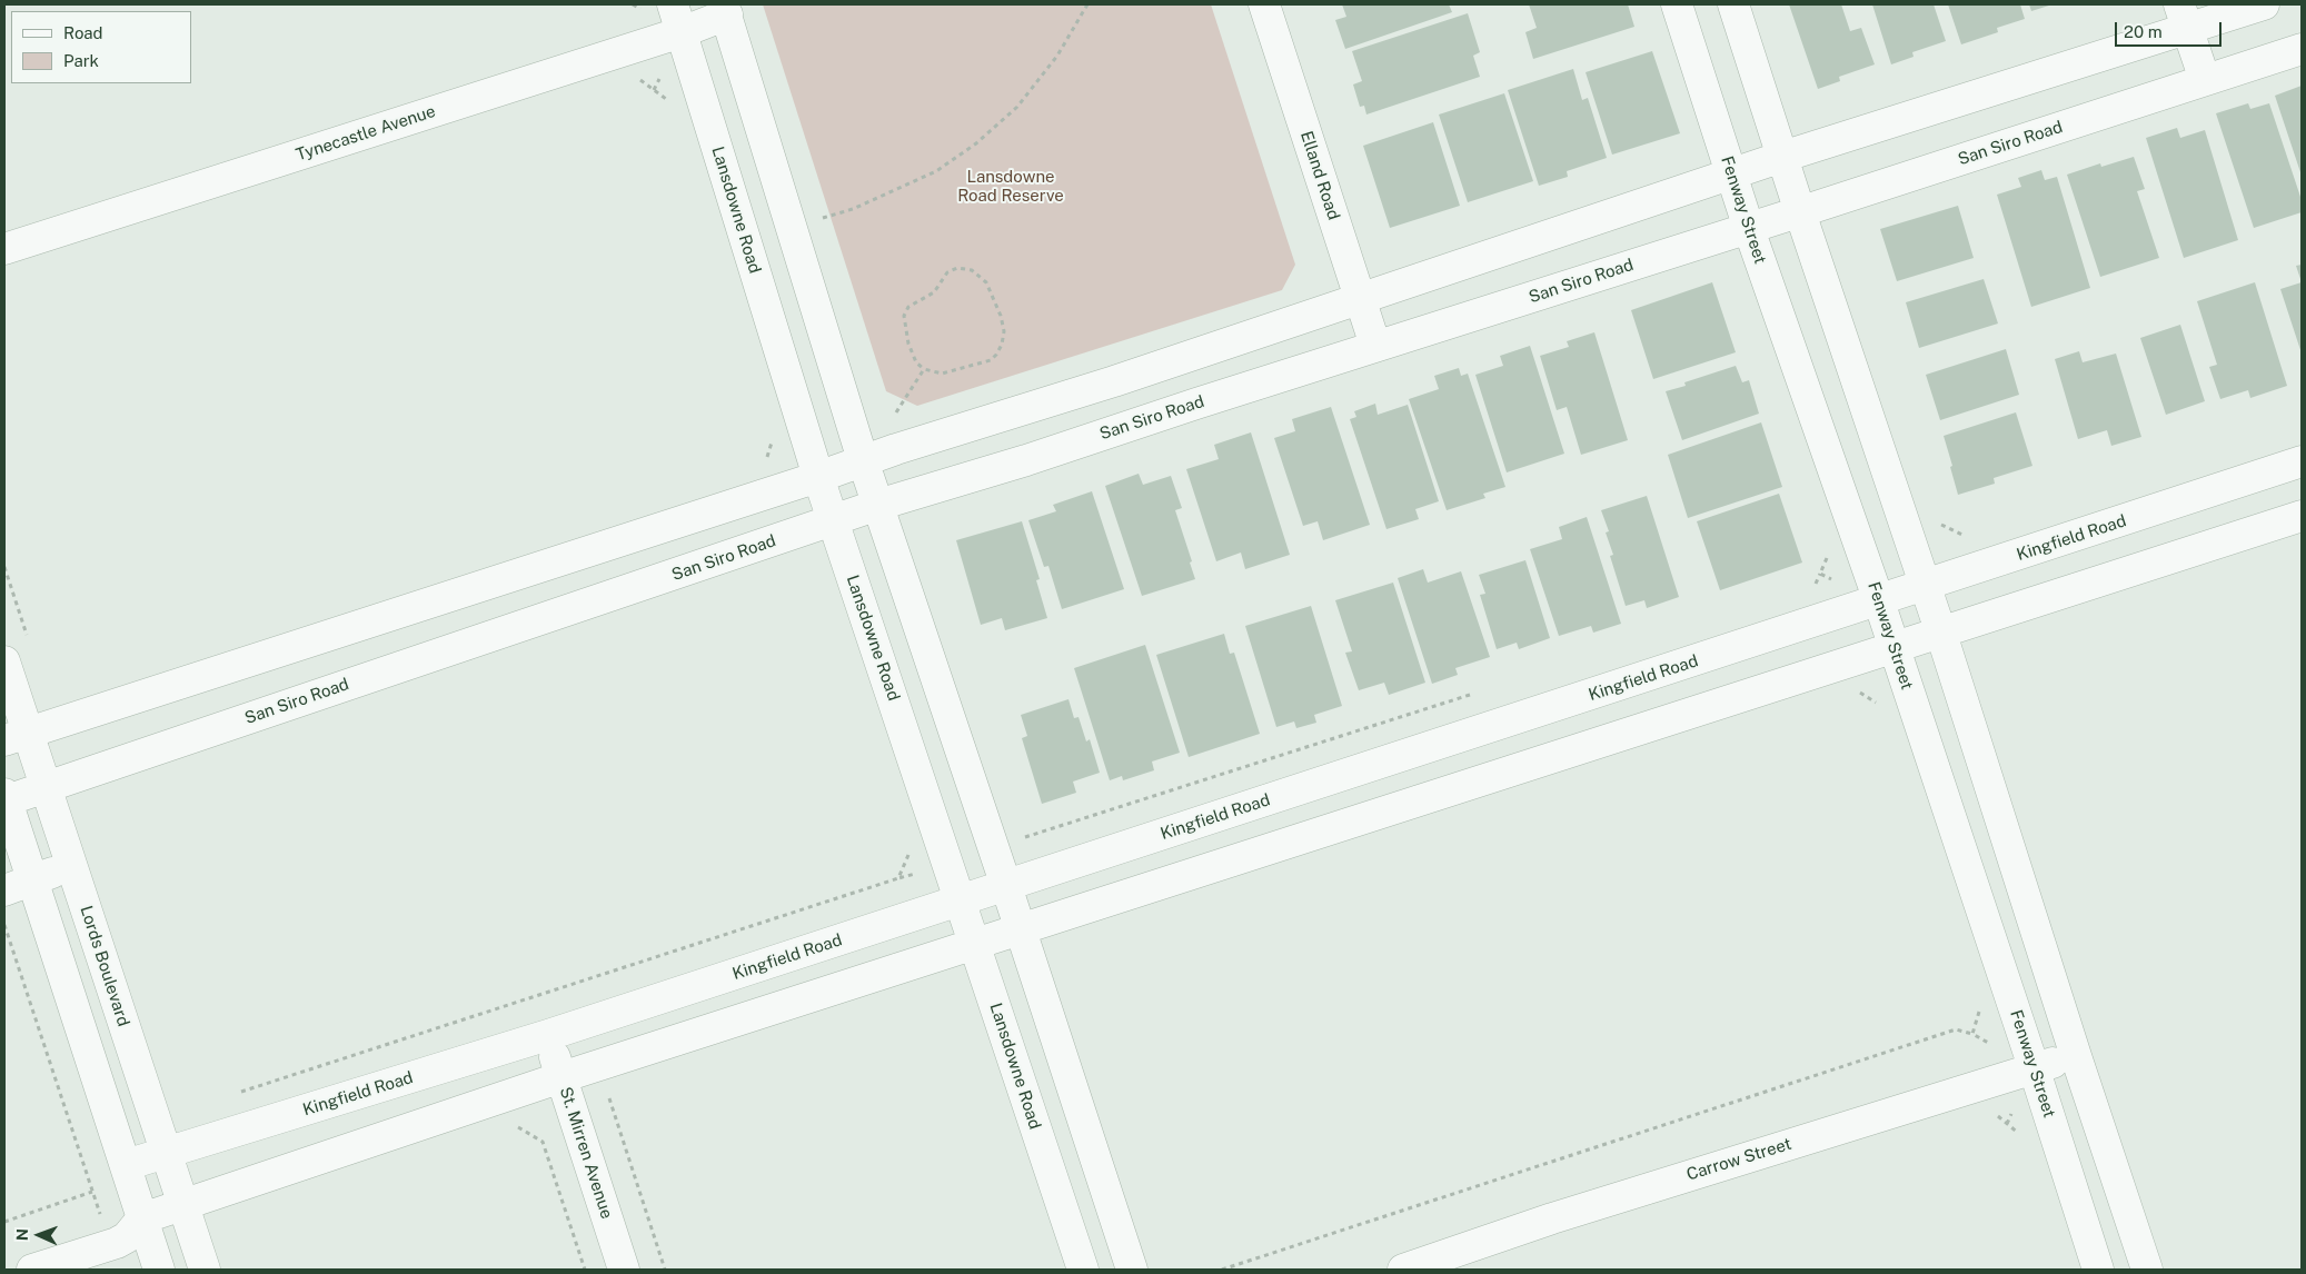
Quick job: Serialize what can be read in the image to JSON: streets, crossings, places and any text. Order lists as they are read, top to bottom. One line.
{"streets":{"street":["Tynecastle Avenue","San Siro Road","Elland Road","Lansdowne Road","Fenway Street","Kingfield Road","Lords Boulevard","St. Mirren Avenue","Carrow Street"]},"crossings":[["Tynecastle Avenue","Lansdowne Road"],["San Siro Road","Elland Road"],["San Siro Road","Lansdowne Road"],["San Siro Road","Fenway Street"],["San Siro Road","Lords Boulevard"],["Lansdowne Road","Kingfield Road"],["Fenway Street","Kingfield Road"],["Fenway Street","Carrow Street"],["Kingfield Road","Lords Boulevard"],["Kingfield Road","St. Mirren Avenue"]],"parks":["Lansdowne Road Reserve"],"legend":["Road","Park"],"scale_bar":"20 m","north":"left"}
